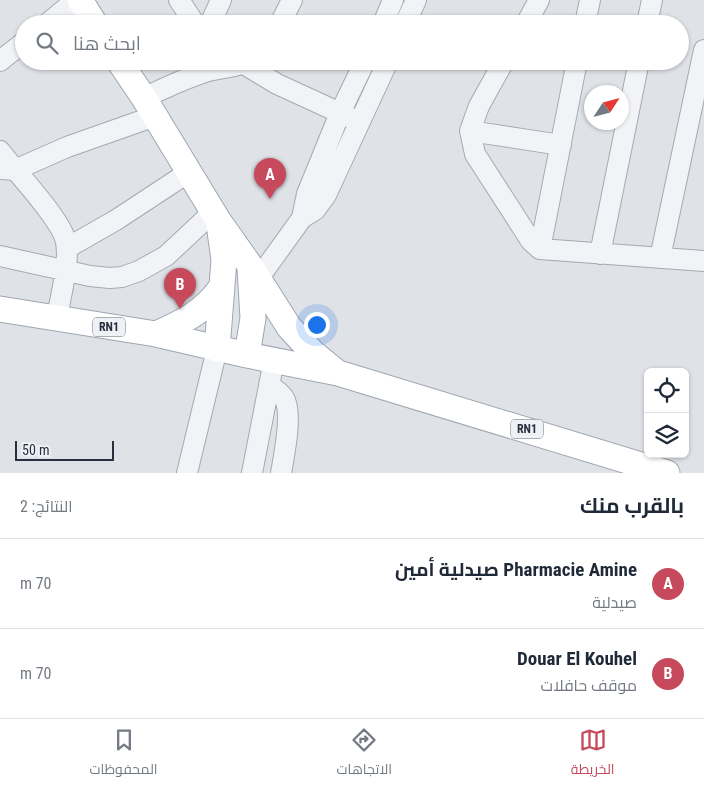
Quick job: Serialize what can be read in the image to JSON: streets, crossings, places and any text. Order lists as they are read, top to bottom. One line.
{"streets":{"main road":["RN1"]},"scale_bar":"50 m","north":"top right","page":{"search":"ابحث هنا","pins":["A","B"],"scale":"50 m","heading":["بالقرب منك","النتائج: 2"],"list":[{"mark":"A","name":"Pharmacie Amine صيدلية أمين","note":"صيدلية","value":"70 m"},{"mark":"B","name":"Douar El Kouhel","note":"موقف حافلات","value":"70 m"}],"nav":["الخريطة","الاتجاهات","المحفوظات"]}}
